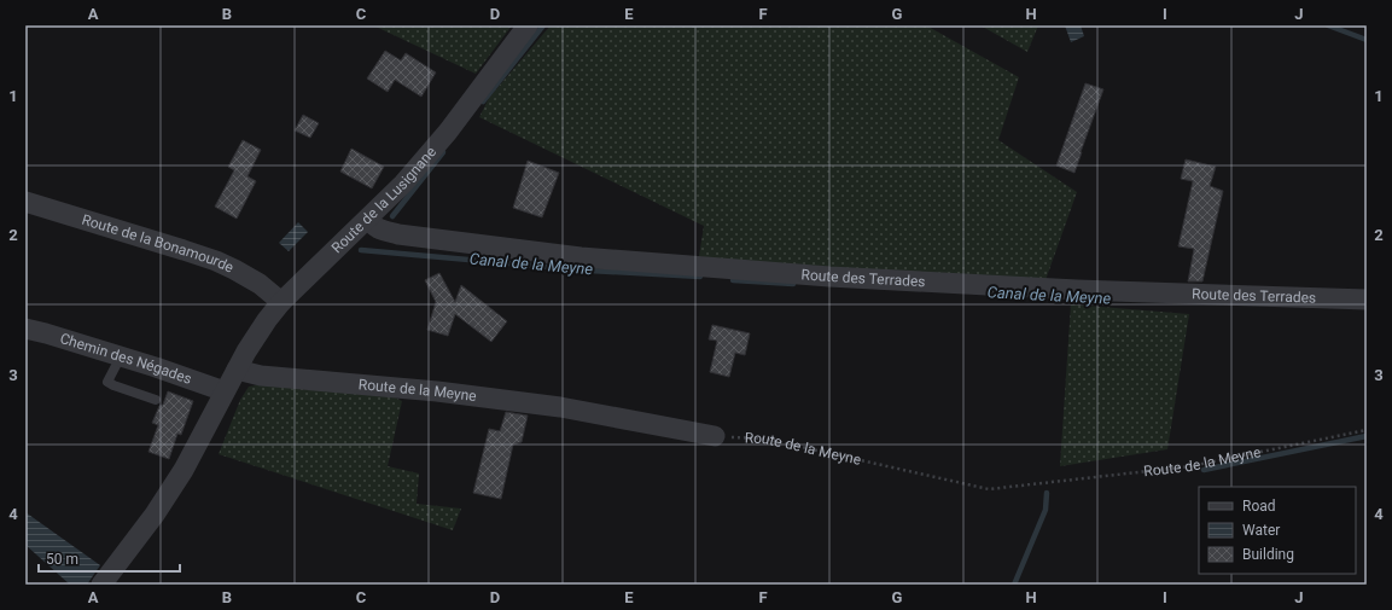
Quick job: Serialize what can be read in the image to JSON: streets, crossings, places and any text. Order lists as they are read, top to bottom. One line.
{"streets":{"street":["Route de la Lusignane","Route de la Bonamourde","Route des Terrades","Chemin des Négades","Route de la Meyne"]},"crossings":[["Route de la Lusignane","Route de la Bonamourde"],["Route de la Lusignane","Route des Terrades"],["Route de la Lusignane","Chemin des Négades"],["Route de la Lusignane","Route de la Meyne"]],"water":["Canal de la Meyne"],"legend":["Road","Water","Building"],"scale_bar":"50 m","grid":{"columns":["A","B","C","D","E","F","G","H","I","J"],"rows":["1","2","3","4"]}}
